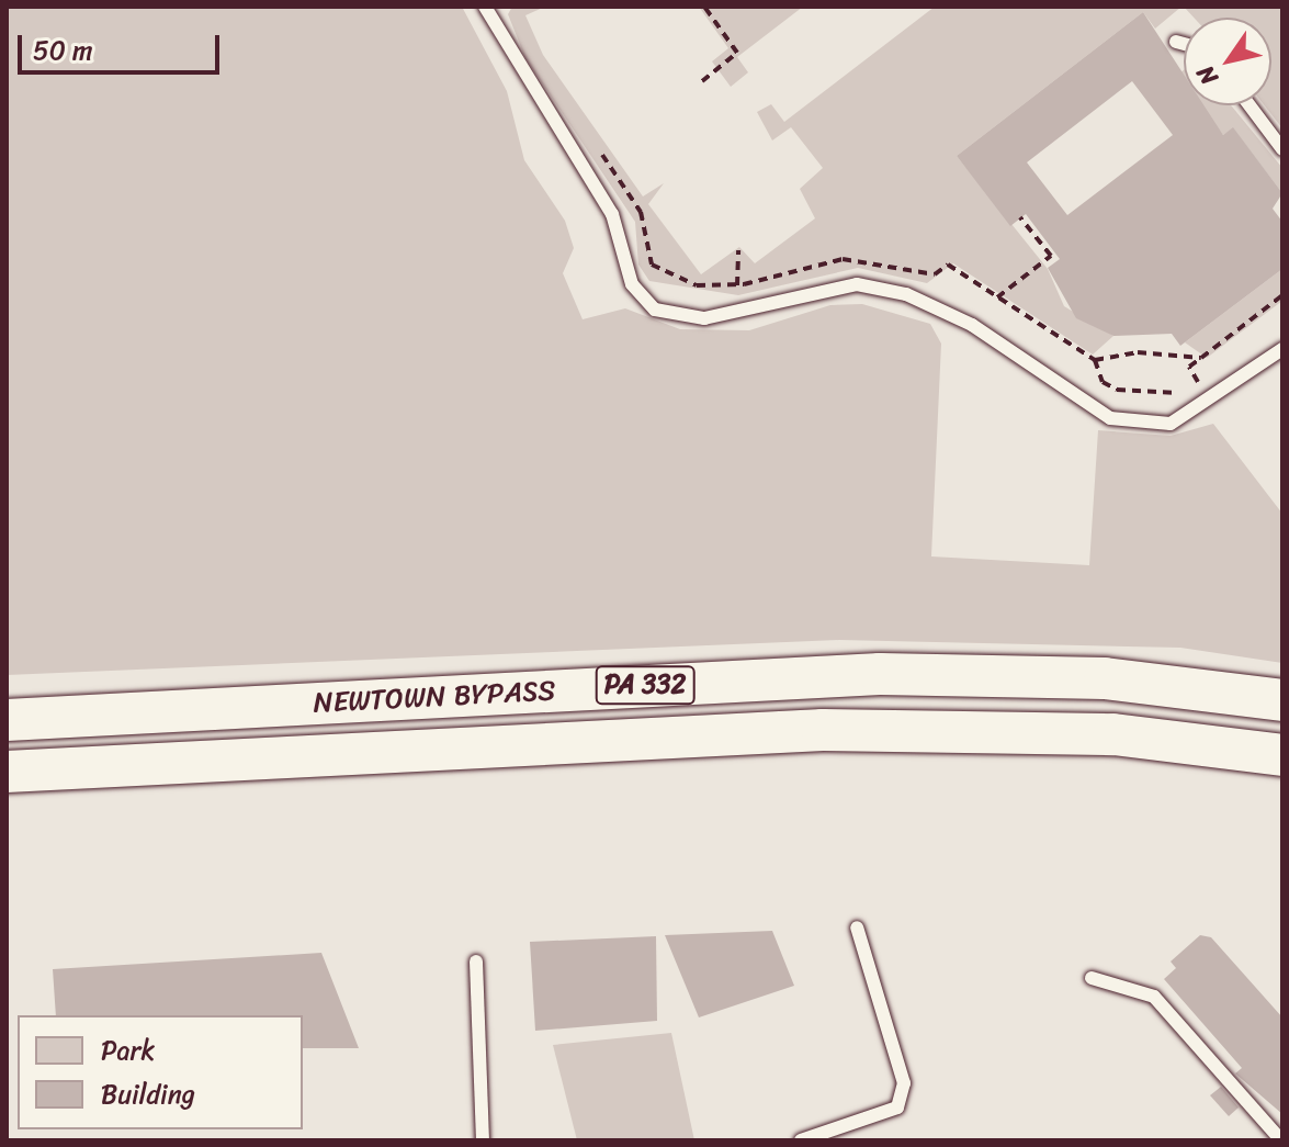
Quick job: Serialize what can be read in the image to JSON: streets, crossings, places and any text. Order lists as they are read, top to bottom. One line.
{"streets":{"highway":["PA 332","NEWTOWN BYPASS"]},"legend":["Park","Building"],"scale_bar":"50 m","north":"bottom left"}
